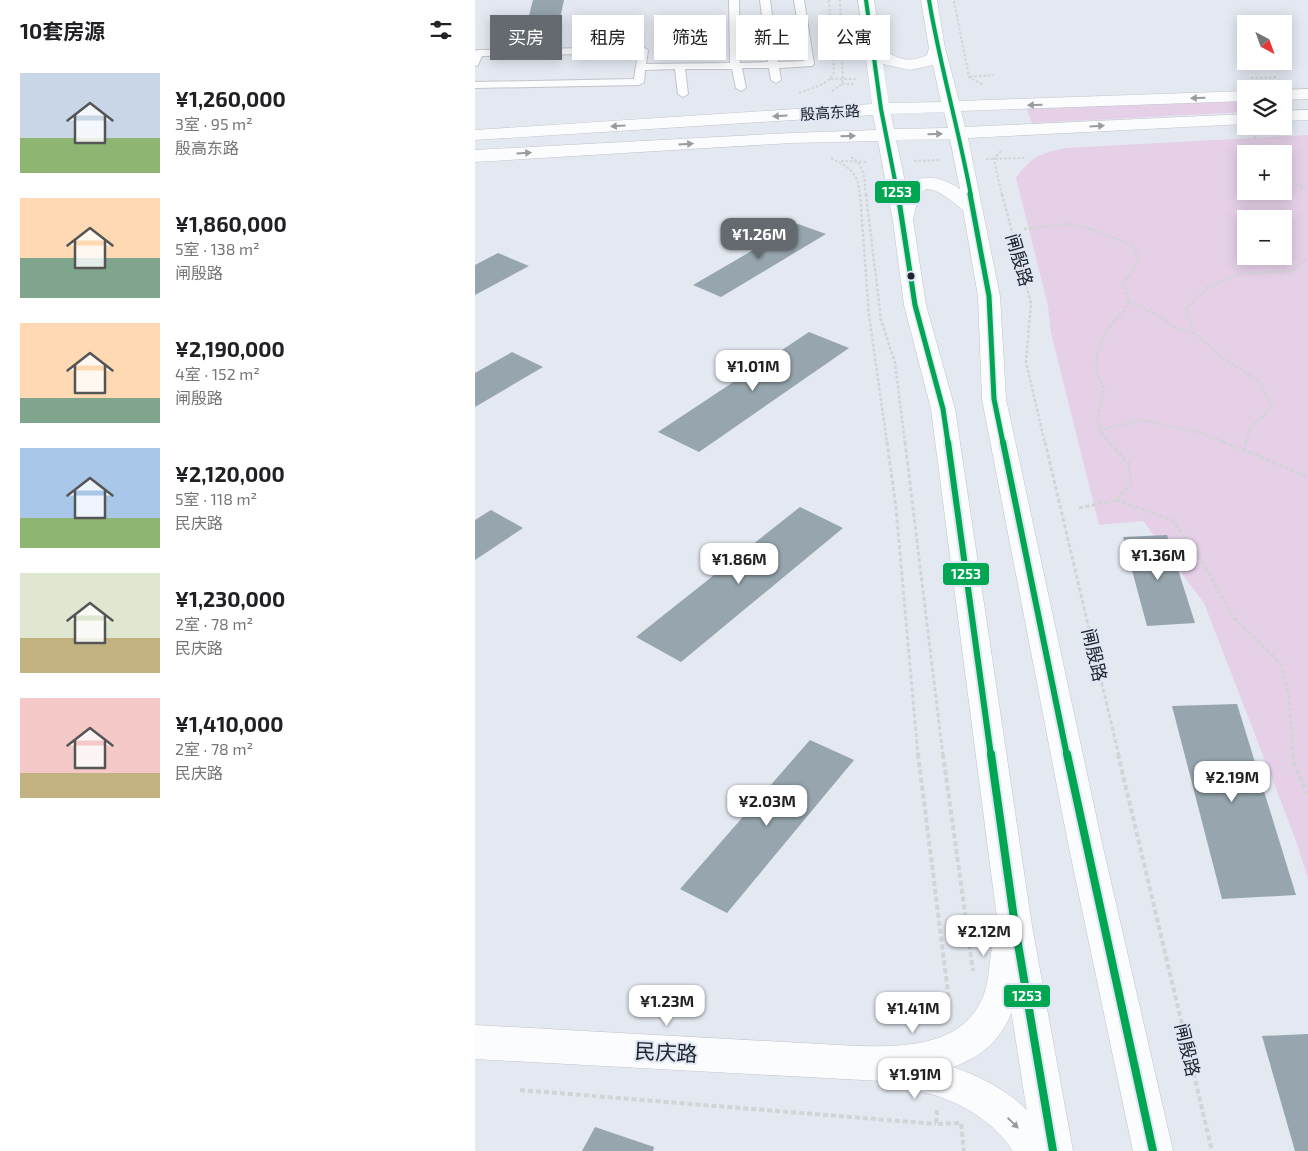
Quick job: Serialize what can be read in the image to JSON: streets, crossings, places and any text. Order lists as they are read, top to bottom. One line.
{"streets":{"main road":["殷高东路","闸殷路","民庆路"]},"crossings":[["殷高东路","闸殷路"]],"lines":["transit line 1253"],"north":"bottom right","page":{"heading":"10套房源","map_buttons":["+","−"],"chip":["买房","租房","筛选","新上","公寓"],"list":[{"name":"¥1,260,000","note":"3室 · 95 m² · 殷高东路"},{"name":"¥1,860,000","note":"5室 · 138 m² · 闸殷路"},{"name":"¥2,190,000","note":"4室 · 152 m² · 闸殷路"},{"name":"¥2,120,000","note":"5室 · 118 m² · 民庆路"},{"name":"¥1,230,000","note":"2室 · 78 m² · 民庆路"},{"name":"¥1,410,000","note":"2室 · 78 m² · 民庆路"}],"price":["¥1.26M","¥1.01M","¥1.36M","¥1.86M","¥2.19M","¥2.03M","¥2.12M","¥1.23M","¥1.41M","¥1.91M"]}}
